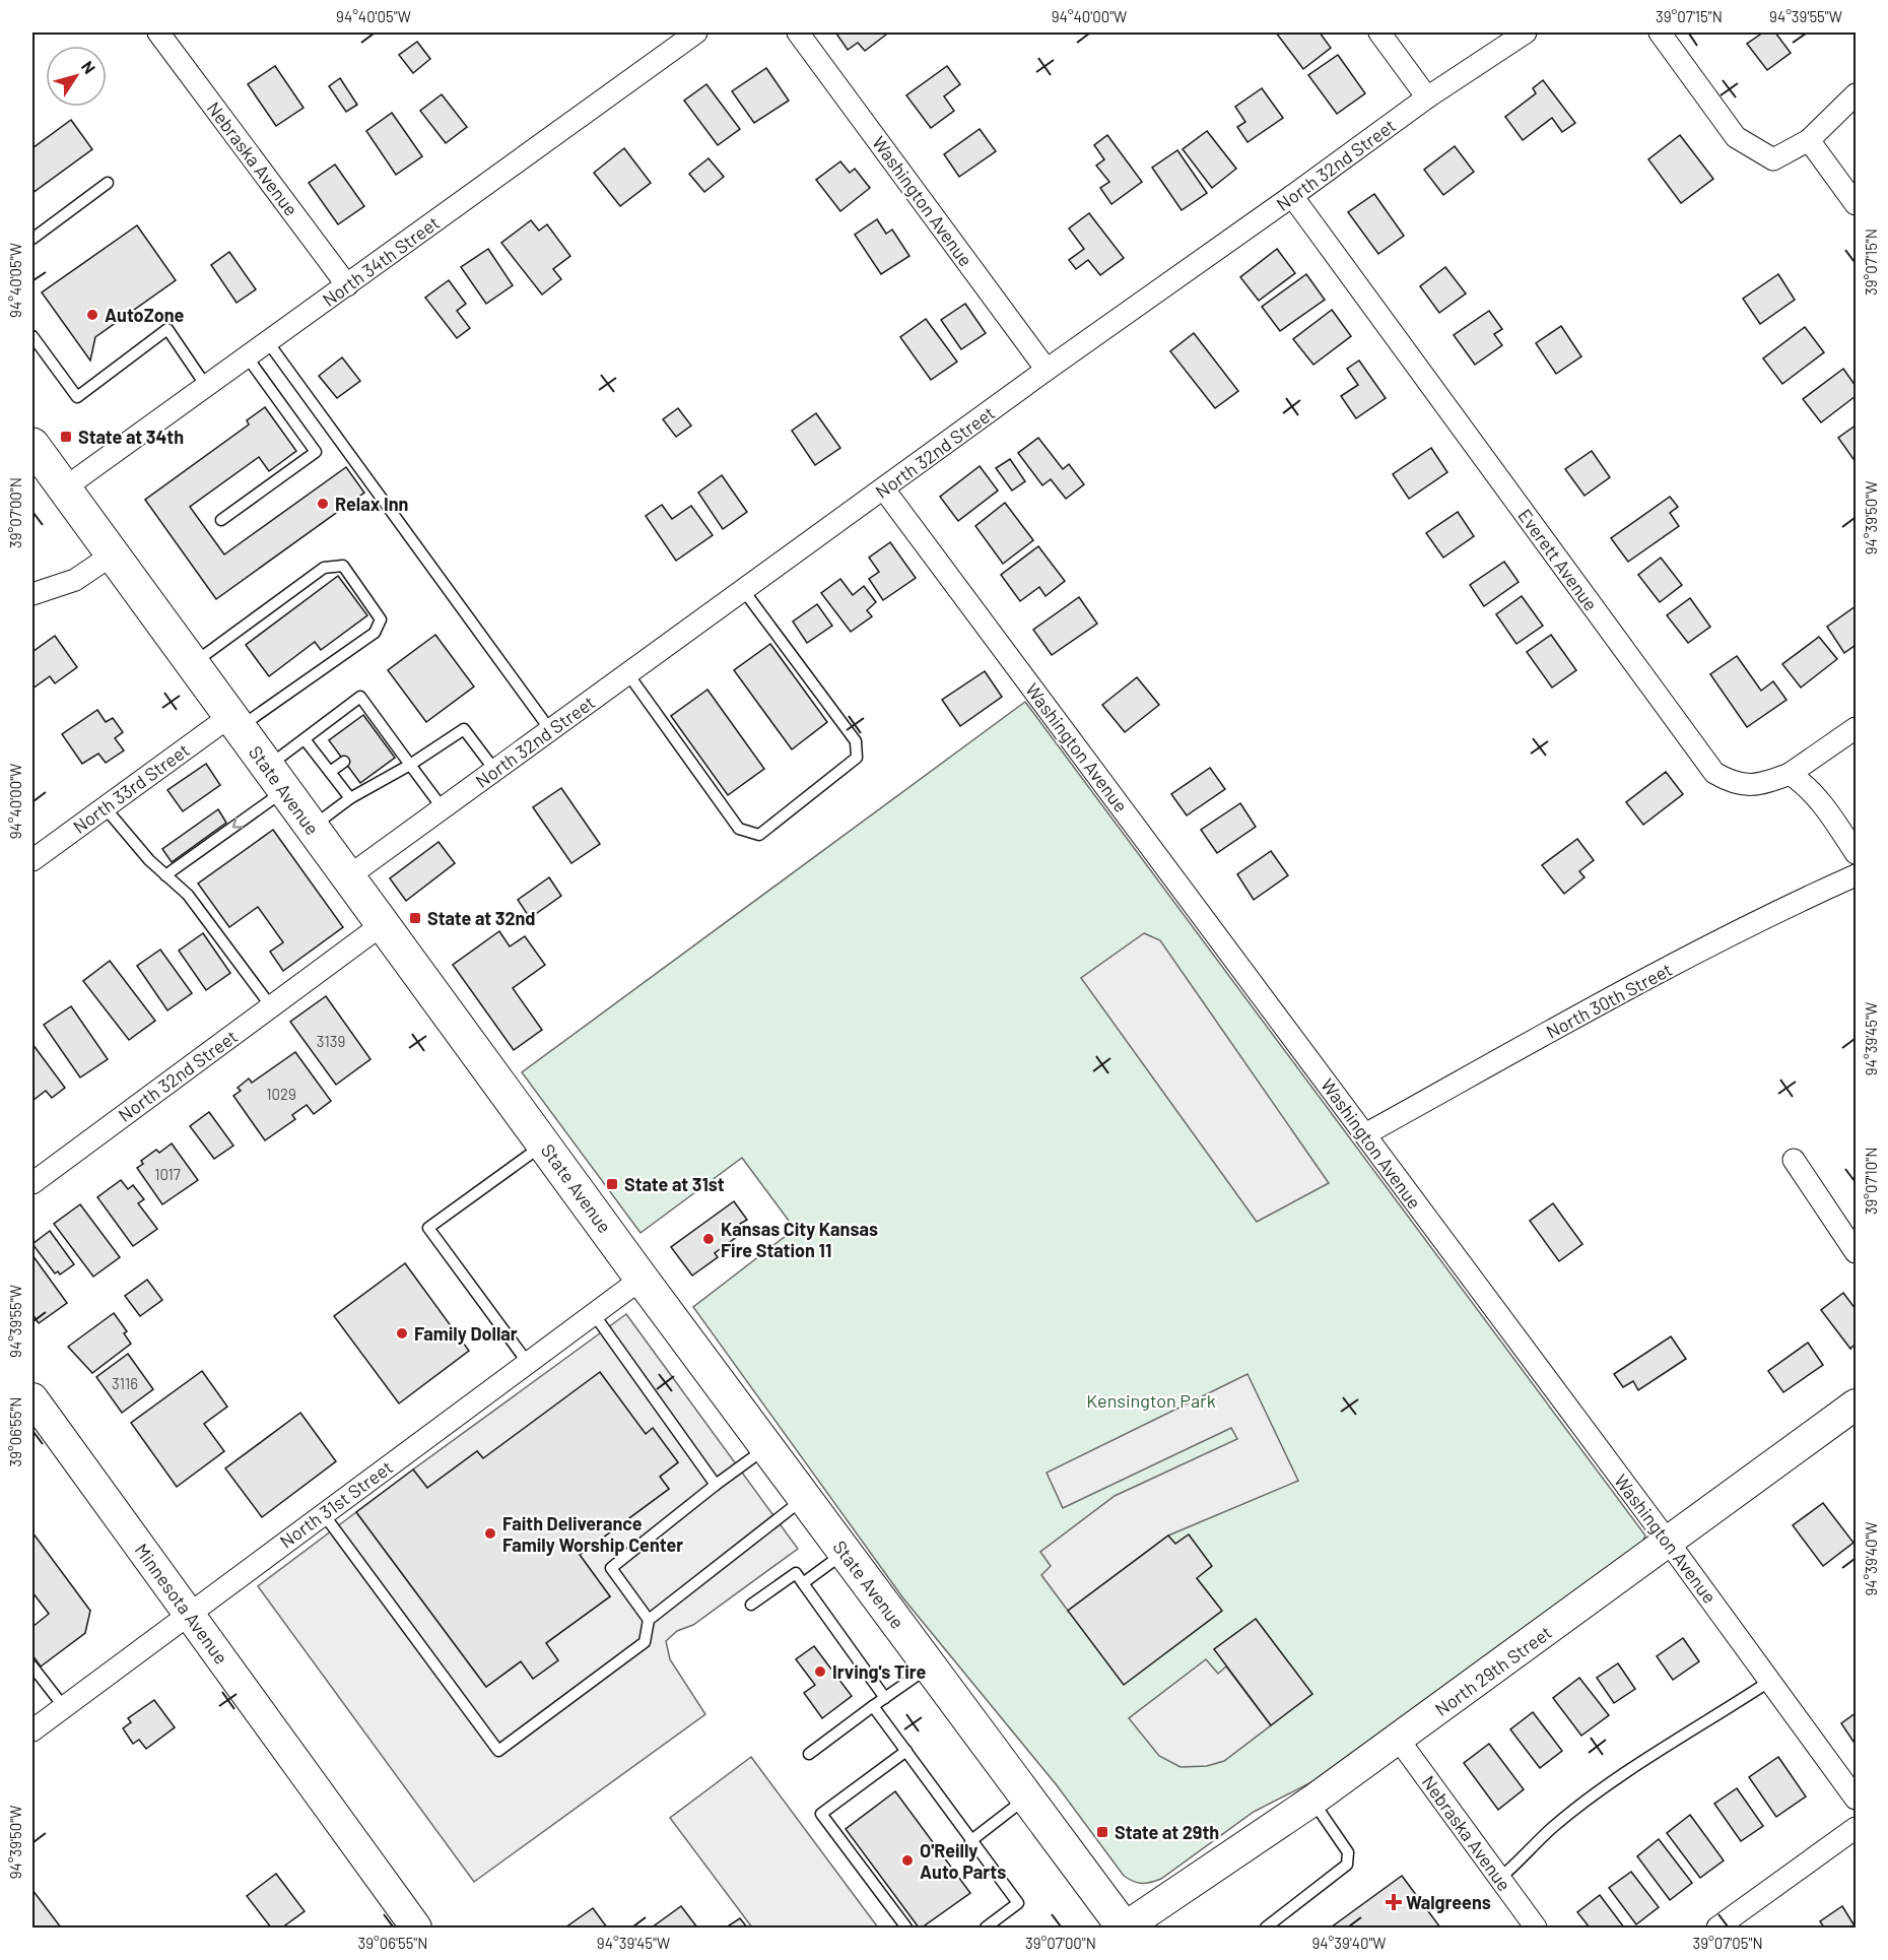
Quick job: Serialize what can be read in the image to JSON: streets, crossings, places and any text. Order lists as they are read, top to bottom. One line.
{"streets":{"main road":["State Avenue"],"street":["Nebraska Avenue","North 32nd Street","Washington Avenue","North 34th Street","Everett Avenue","North 33rd Street","North 30th Street","North 31st Street","Minnesota Avenue","North 29th Street"]},"crossings":[["Nebraska Avenue","North 34th Street"],["Nebraska Avenue","North 29th Street"],["North 32nd Street","Washington Avenue"],["North 32nd Street","Everett Avenue"],["North 32nd Street","State Avenue"],["Washington Avenue","North 30th Street"],["Washington Avenue","North 29th Street"],["North 34th Street","State Avenue"],["North 33rd Street","State Avenue"],["State Avenue","North 31st Street"],["State Avenue","North 29th Street"],["North 31st Street","Minnesota Avenue"]],"parks":["Kensington Park"],"places":{"other":["AutoZone","Relax Inn","Kansas City Kansas Fire Station 11","Family Dollar","Faith Deliverance Family Worship Center","Irving's Tire","O'Reilly Auto Parts"],"transit":["State at 34th","State at 32nd","State at 31st","State at 29th"],"health":["Walgreens"]},"house_numbers":["3139","1029","1017","3116"],"north":"top right","coordinates":["94°40'05\"W","94°40'00\"W","39°07'15\"N","94°39'55\"W","39°07'00\"N","94°39'50\"W","94°39'45\"W","39°07'10\"N","39°06'55\"N","94°39'40\"W","39°07'05\"N"]}
